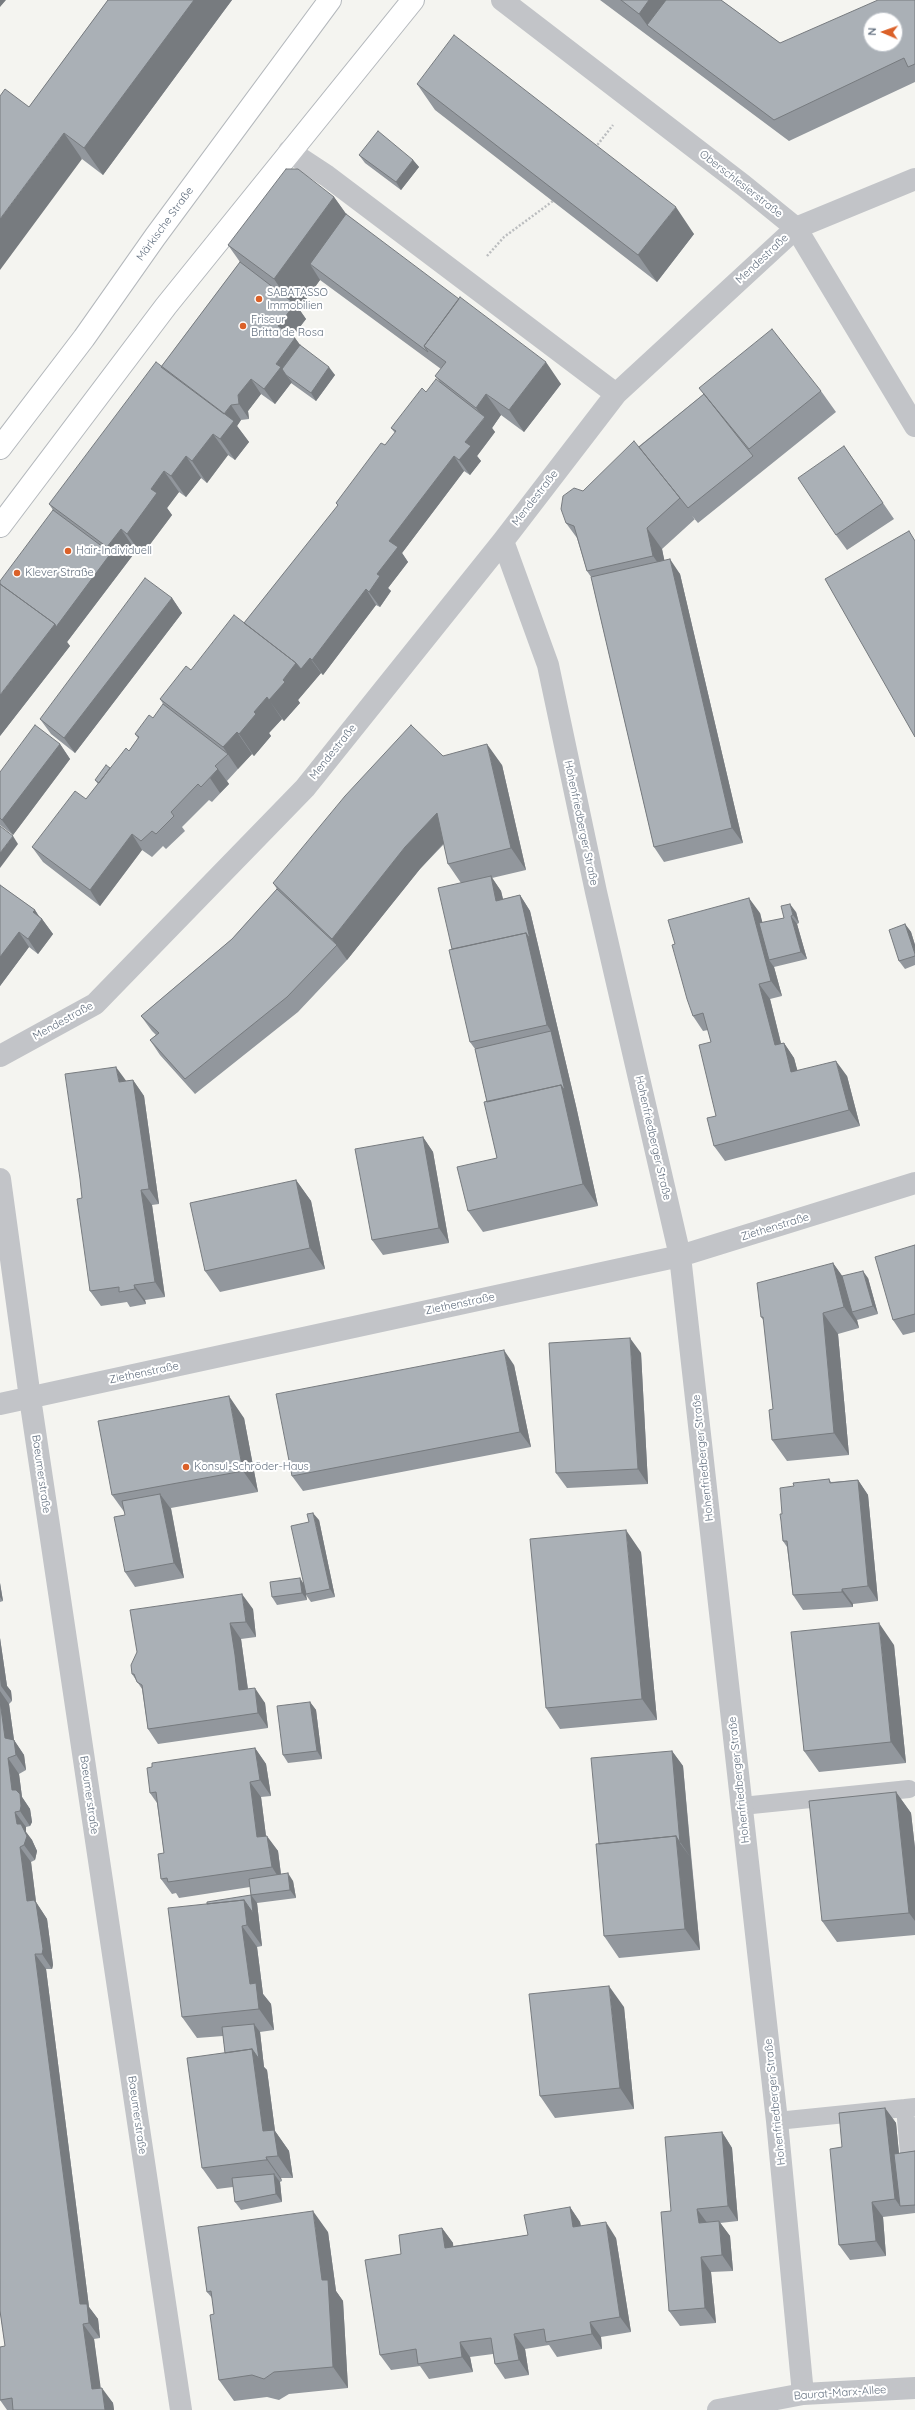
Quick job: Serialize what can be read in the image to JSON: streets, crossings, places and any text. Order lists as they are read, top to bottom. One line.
{"streets":{"main road":["Märkische Straße"],"street":["Oberschlesierstraße","Mendestraße","Hohenfriedberger Straße","Ziethenstraße","Baeumerstraße","Baurat-Marx-Allee"]},"crossings":[["Oberschlesierstraße","Mendestraße"],["Mendestraße","Hohenfriedberger Straße"],["Hohenfriedberger Straße","Ziethenstraße"],["Hohenfriedberger Straße","Baurat-Marx-Allee"],["Ziethenstraße","Baeumerstraße"]],"places":["SABATASSO Immobilien","Friseur Britta de Rosa","Hair-Individuell","Klever Straße","Konsul-Schröder-Haus"],"north":"left"}
